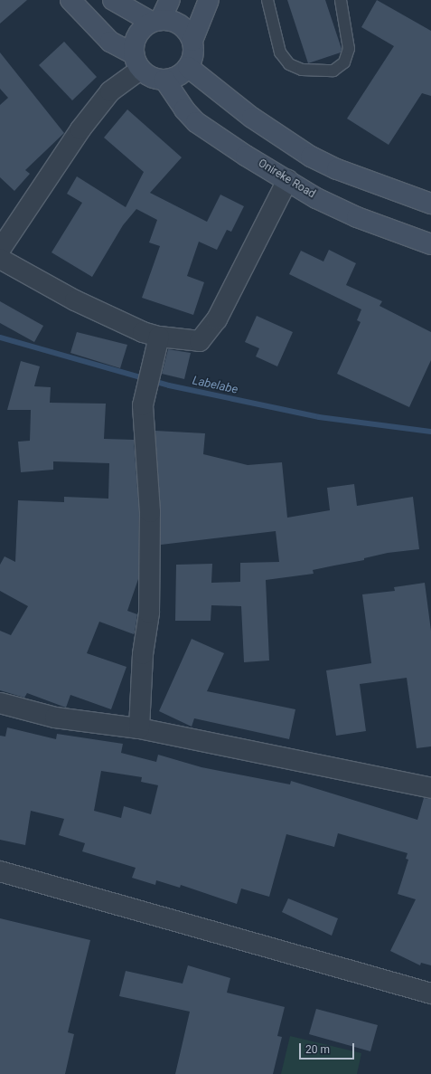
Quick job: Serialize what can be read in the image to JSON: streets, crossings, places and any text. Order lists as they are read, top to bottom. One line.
{"streets":{"main road":["Onireke Road"]},"water":["Labelabe"],"scale_bar":"20 m"}
